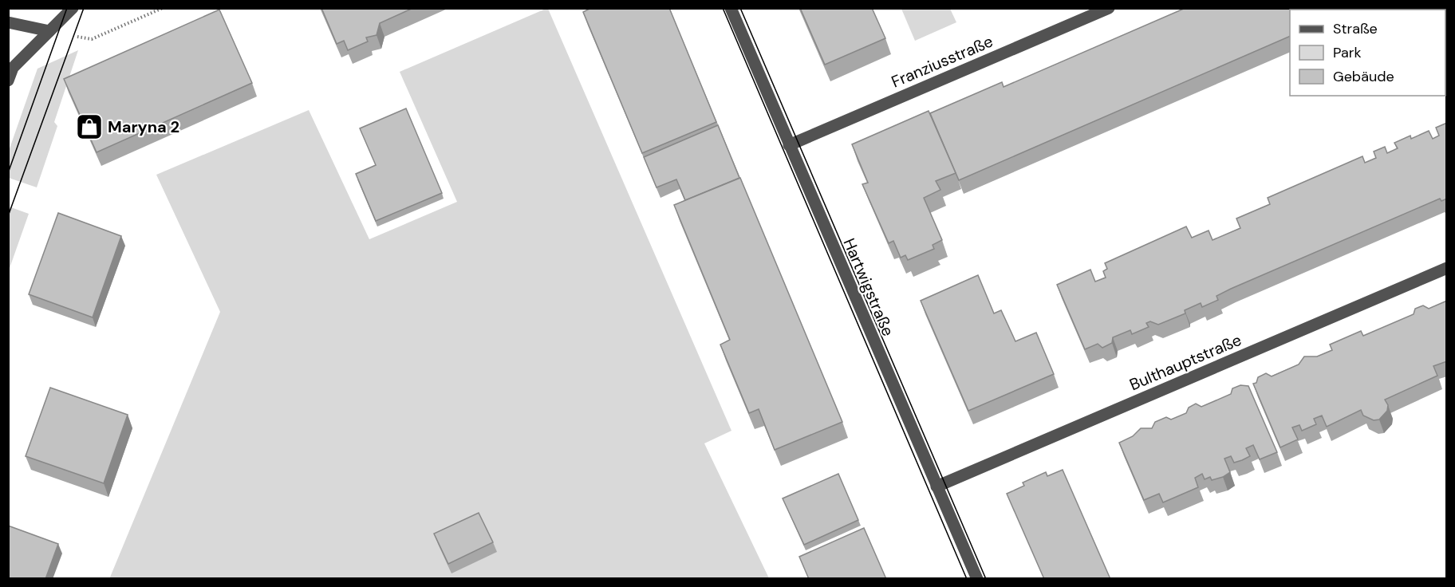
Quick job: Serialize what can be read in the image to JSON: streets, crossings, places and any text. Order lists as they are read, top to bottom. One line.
{"streets":{"street":["Franziusstraße","Hartwigstraße","Bulthauptstraße"]},"crossings":[["Franziusstraße","Hartwigstraße"],["Hartwigstraße","Bulthauptstraße"]],"places":{"shop":["Maryna 2"]},"legend":["Straße","Park","Gebäude"]}
